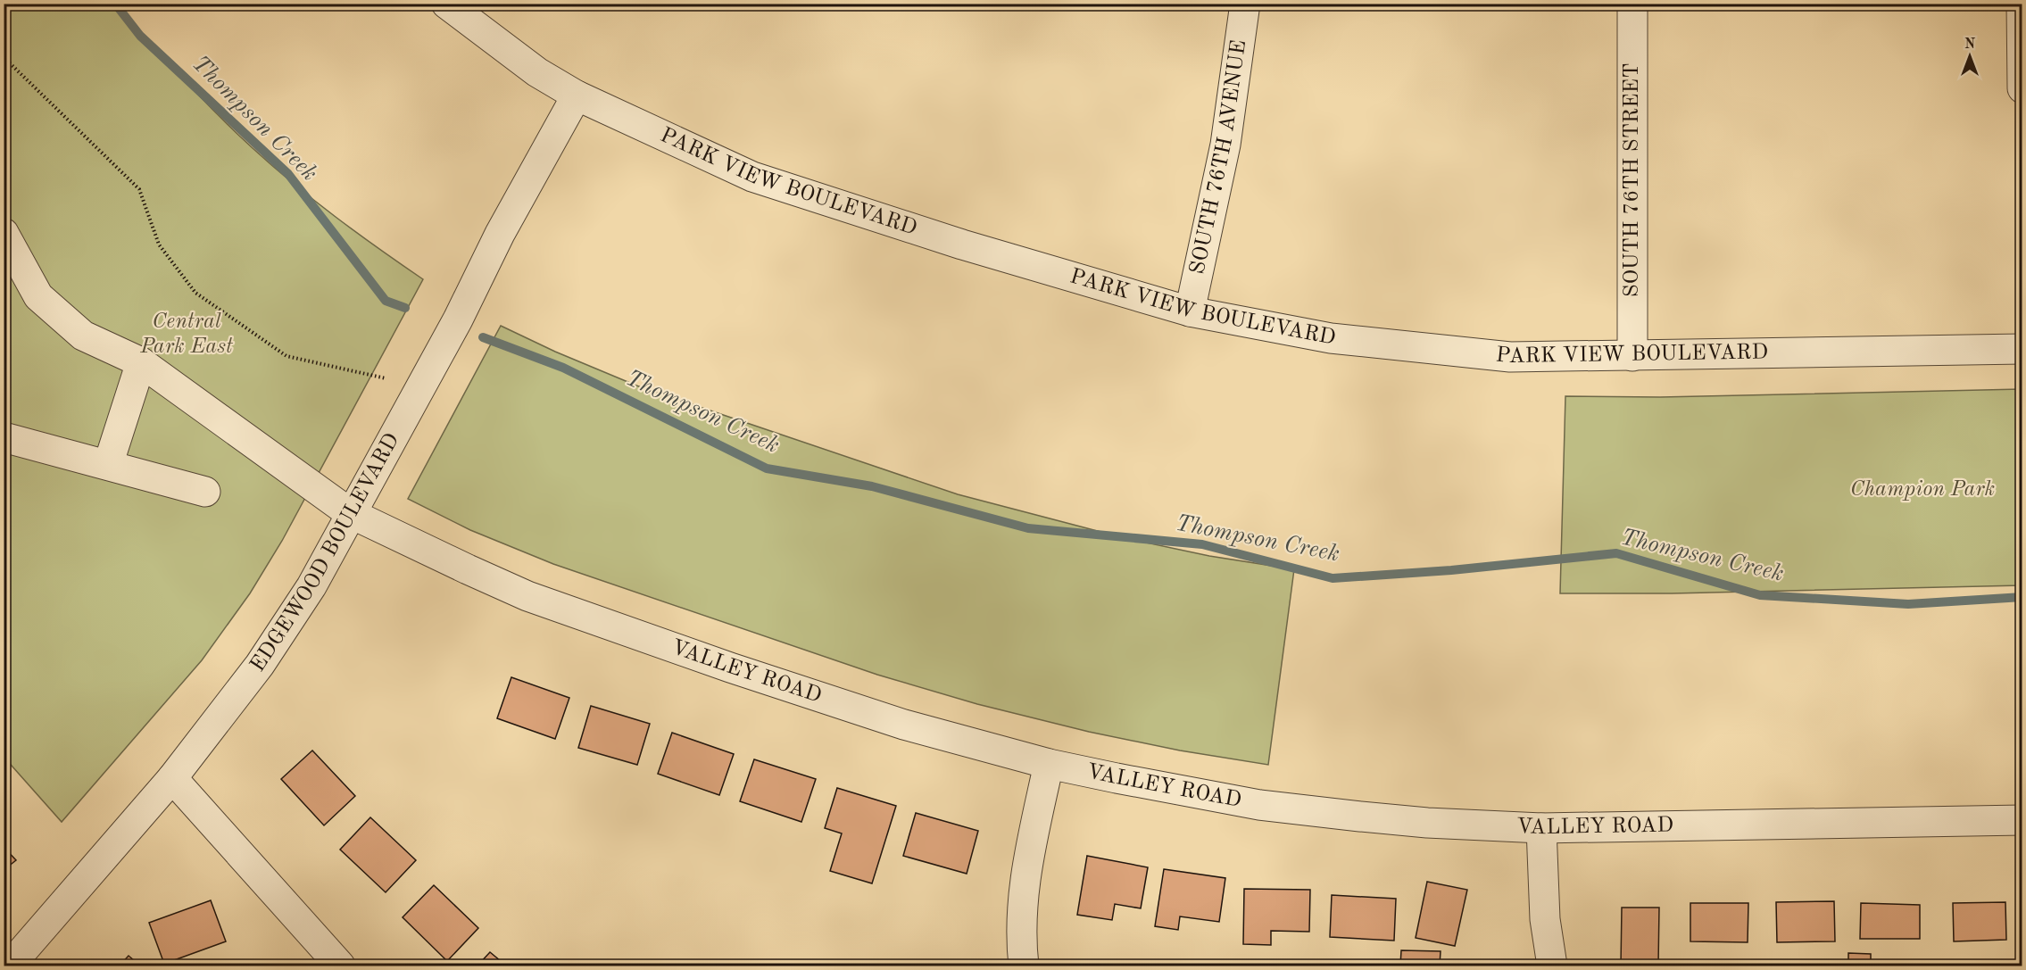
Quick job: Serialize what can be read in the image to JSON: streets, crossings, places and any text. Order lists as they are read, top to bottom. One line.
{"streets":{"street":["SOUTH 76TH AVENUE","SOUTH 76TH STREET","PARK VIEW BOULEVARD","EDGEWOOD BOULEVARD","VALLEY ROAD"]},"crossings":[["SOUTH 76TH AVENUE","PARK VIEW BOULEVARD"],["SOUTH 76TH STREET","PARK VIEW BOULEVARD"],["PARK VIEW BOULEVARD","EDGEWOOD BOULEVARD"],["EDGEWOOD BOULEVARD","VALLEY ROAD"]],"water":["Thompson Creek"],"parks":["Central Park East","Champion Park"],"north":"top"}
